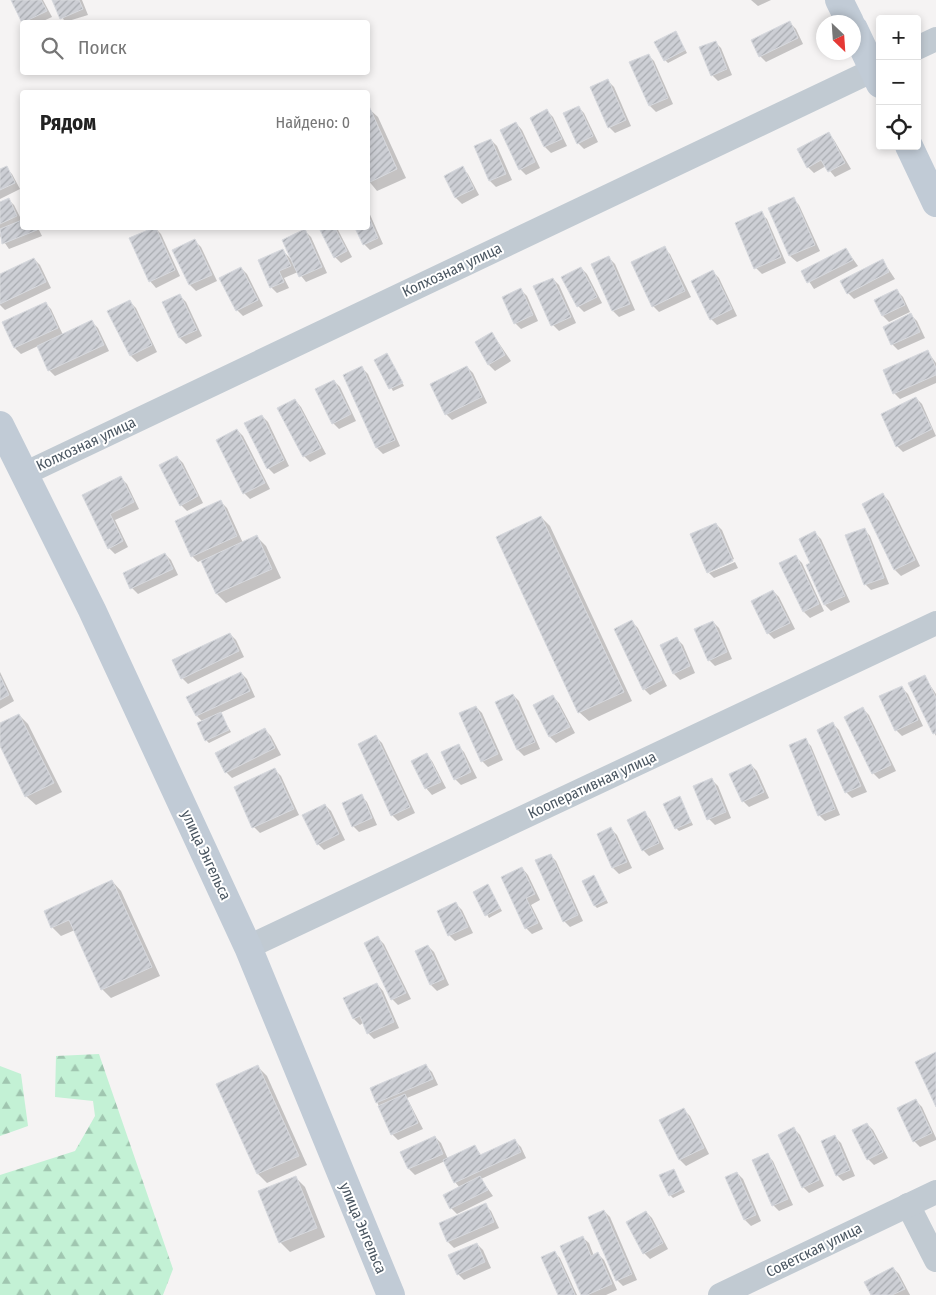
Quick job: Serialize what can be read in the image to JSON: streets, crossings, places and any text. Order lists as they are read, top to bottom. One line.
{"streets":{"main road":["улица Энгельса"],"street":["Колхозная улица","Кооперативная улица","Советская улица"]},"crossings":[["Колхозная улица","улица Энгельса"],["Кооперативная улица","улица Энгельса"]],"north":"bottom right","page":{"map_buttons":["+","−"],"search":"Поиск","heading":["Рядом","Найдено: 0"]}}
